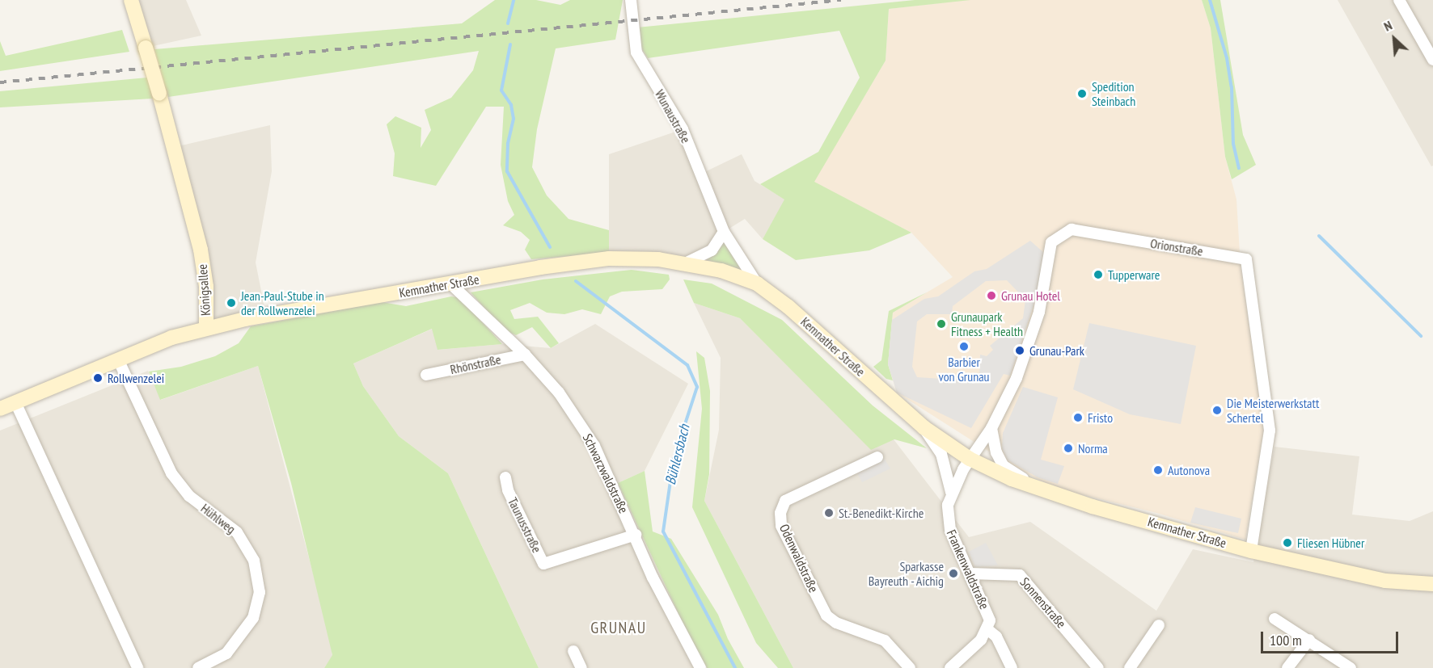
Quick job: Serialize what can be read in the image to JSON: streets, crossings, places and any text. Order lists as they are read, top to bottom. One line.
{"streets":{"main road":["Kemnather Straße","Königsallee"],"street":["Wunaustraße","Orionstraße","Rhönstraße","Schwarzwaldstraße","Hühlweg","Taunusstraße","Odenwaldstraße","Frankenwaldstraße","Sonnenstraße"]},"crossings":[["Wunaustraße","Kemnather Straße"],["Orionstraße","Kemnather Straße"],["Orionstraße","Frankenwaldstraße"],["Kemnather Straße","Königsallee"],["Kemnather Straße","Schwarzwaldstraße"],["Kemnather Straße","Frankenwaldstraße"],["Königsallee","Hühlweg"],["Rhönstraße","Schwarzwaldstraße"],["Schwarzwaldstraße","Taunusstraße"],["Frankenwaldstraße","Sonnenstraße"]],"districts":["GRUNAU"],"water":["Bühlersbach"],"places":["Spedition Steinbach","Tupperware","Grunau Hotel","Jean-Paul-Stube in der Rollwenzelei","Grunaupark Fitness + Health","Barbier von Grunau","Grunau-Park","Rollwenzelei","Die Meisterwerkstatt Schertel","Fristo","Norma","Autonova","St.-Benedikt-Kirche","Fliesen Hübner","Sparkasse Bayreuth - Aichig"],"scale_bar":"100 m","north":"top left"}
